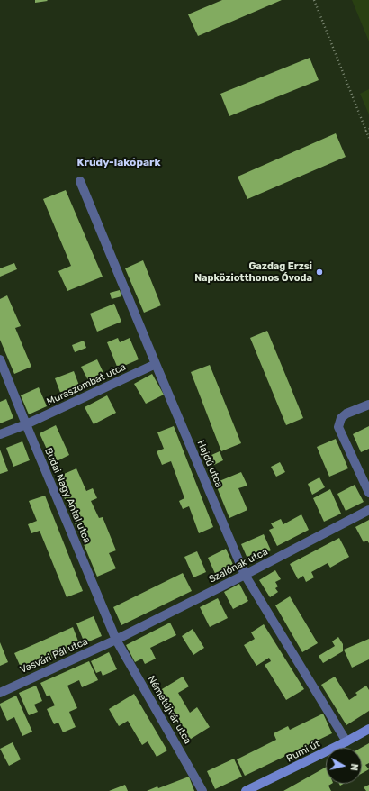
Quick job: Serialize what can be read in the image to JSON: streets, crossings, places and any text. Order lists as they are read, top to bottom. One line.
{"streets":{"street":["Muraszombat utca","Hajdú utca","Budai Nagy Antal utca","Szalónak utca","Vasvári Pál utca","Németújvár utca","Rumi út"]},"crossings":[["Muraszombat utca","Hajdú utca"],["Muraszombat utca","Budai Nagy Antal utca"],["Hajdú utca","Szalónak utca"],["Hajdú utca","Rumi út"],["Budai Nagy Antal utca","Szalónak utca"],["Budai Nagy Antal utca","Vasvári Pál utca"],["Budai Nagy Antal utca","Németújvár utca"],["Szalónak utca","Vasvári Pál utca"],["Szalónak utca","Németújvár utca"],["Vasvári Pál utca","Németújvár utca"]],"districts":["Krúdy-lakópark"],"places":["Gazdag Erzsi Napköziotthonos Óvoda"],"north":"right"}
